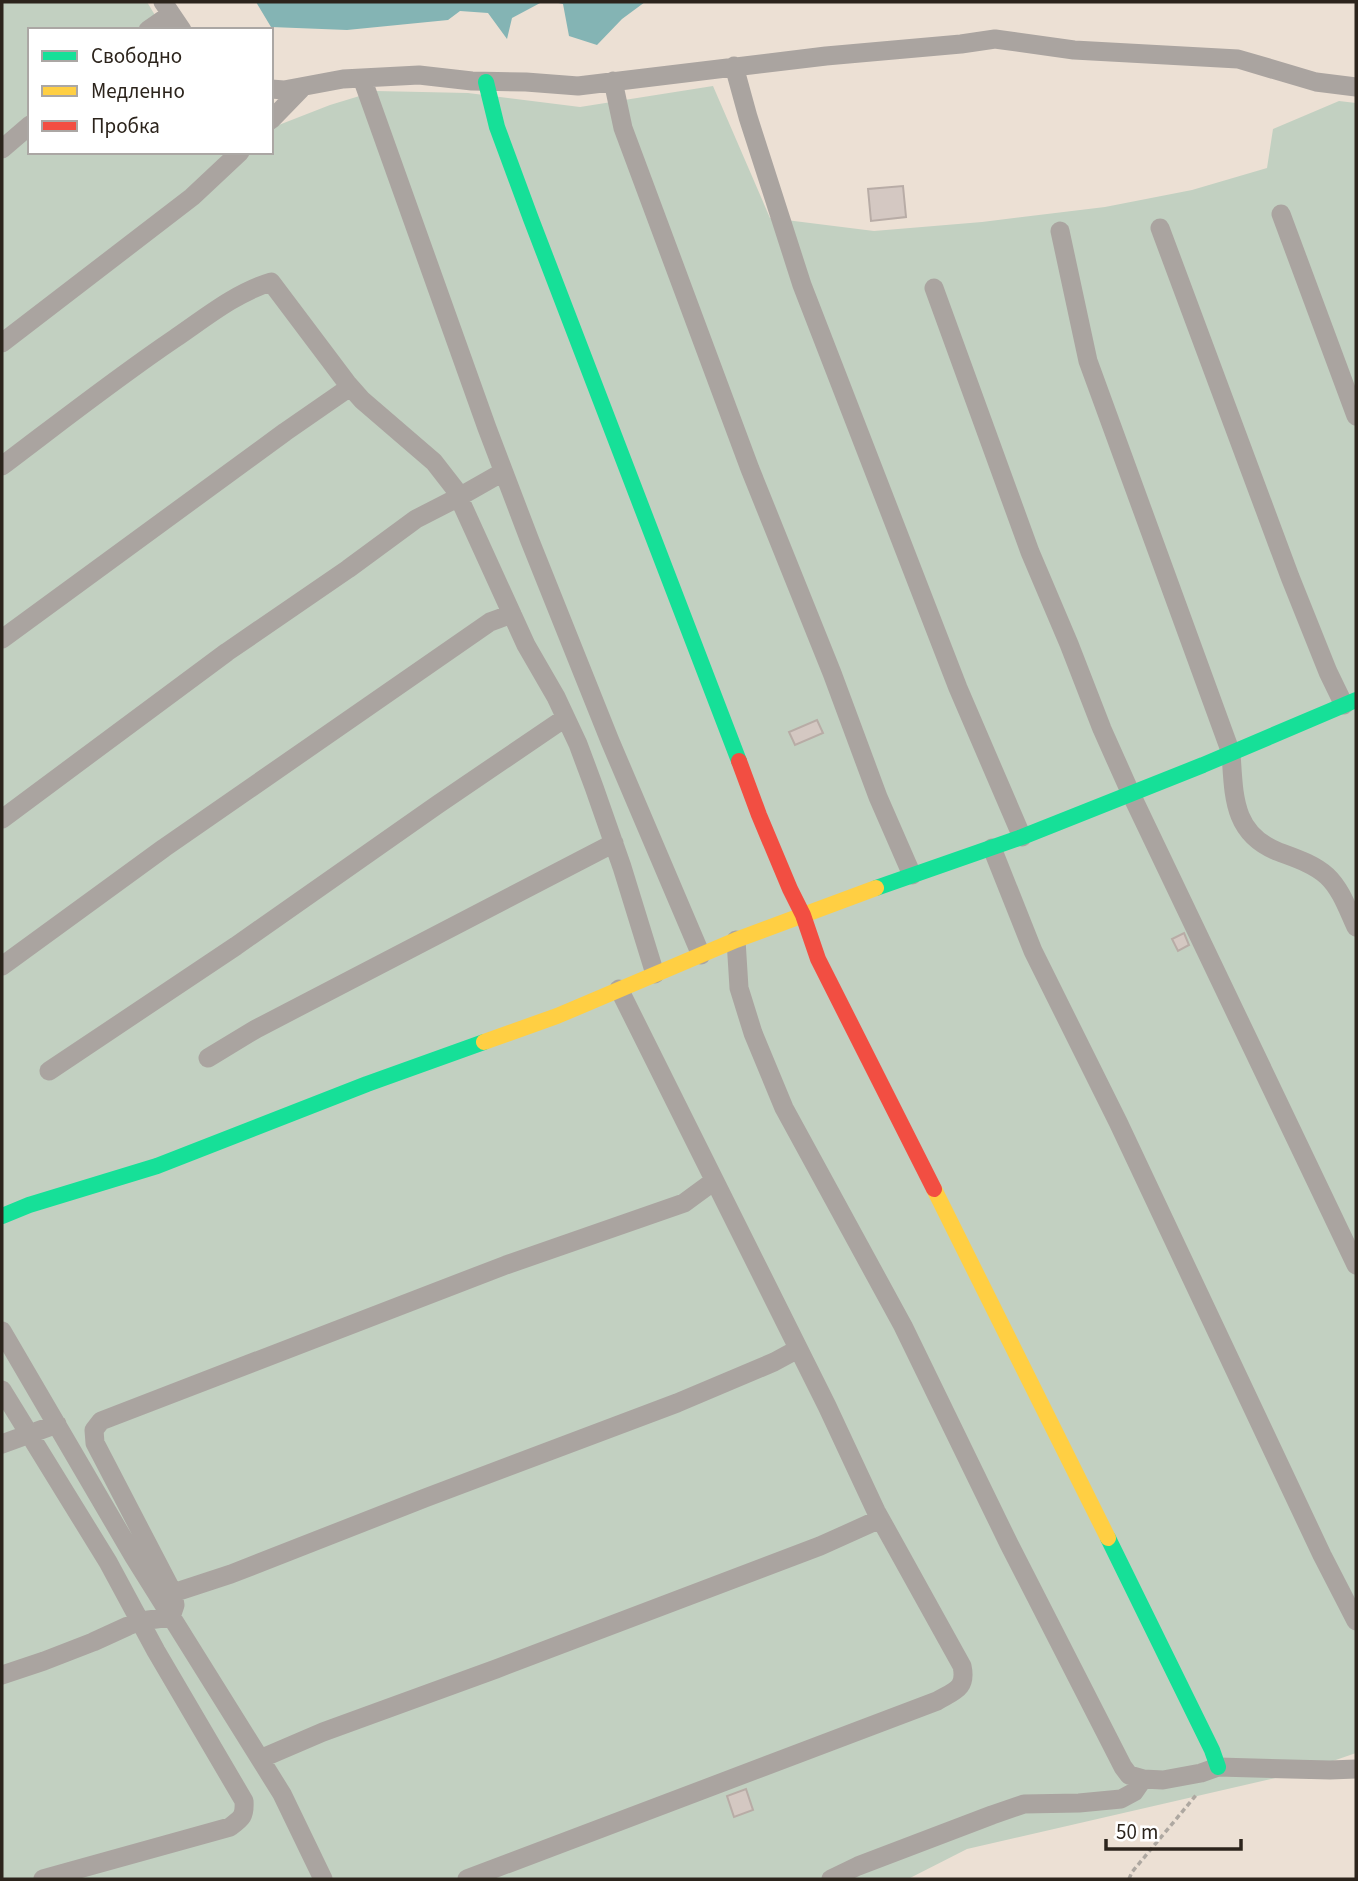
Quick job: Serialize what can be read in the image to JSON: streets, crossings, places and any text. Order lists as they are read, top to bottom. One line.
{"legend":["Свободно","Медленно","Пробка"],"scale_bar":"50 m"}
